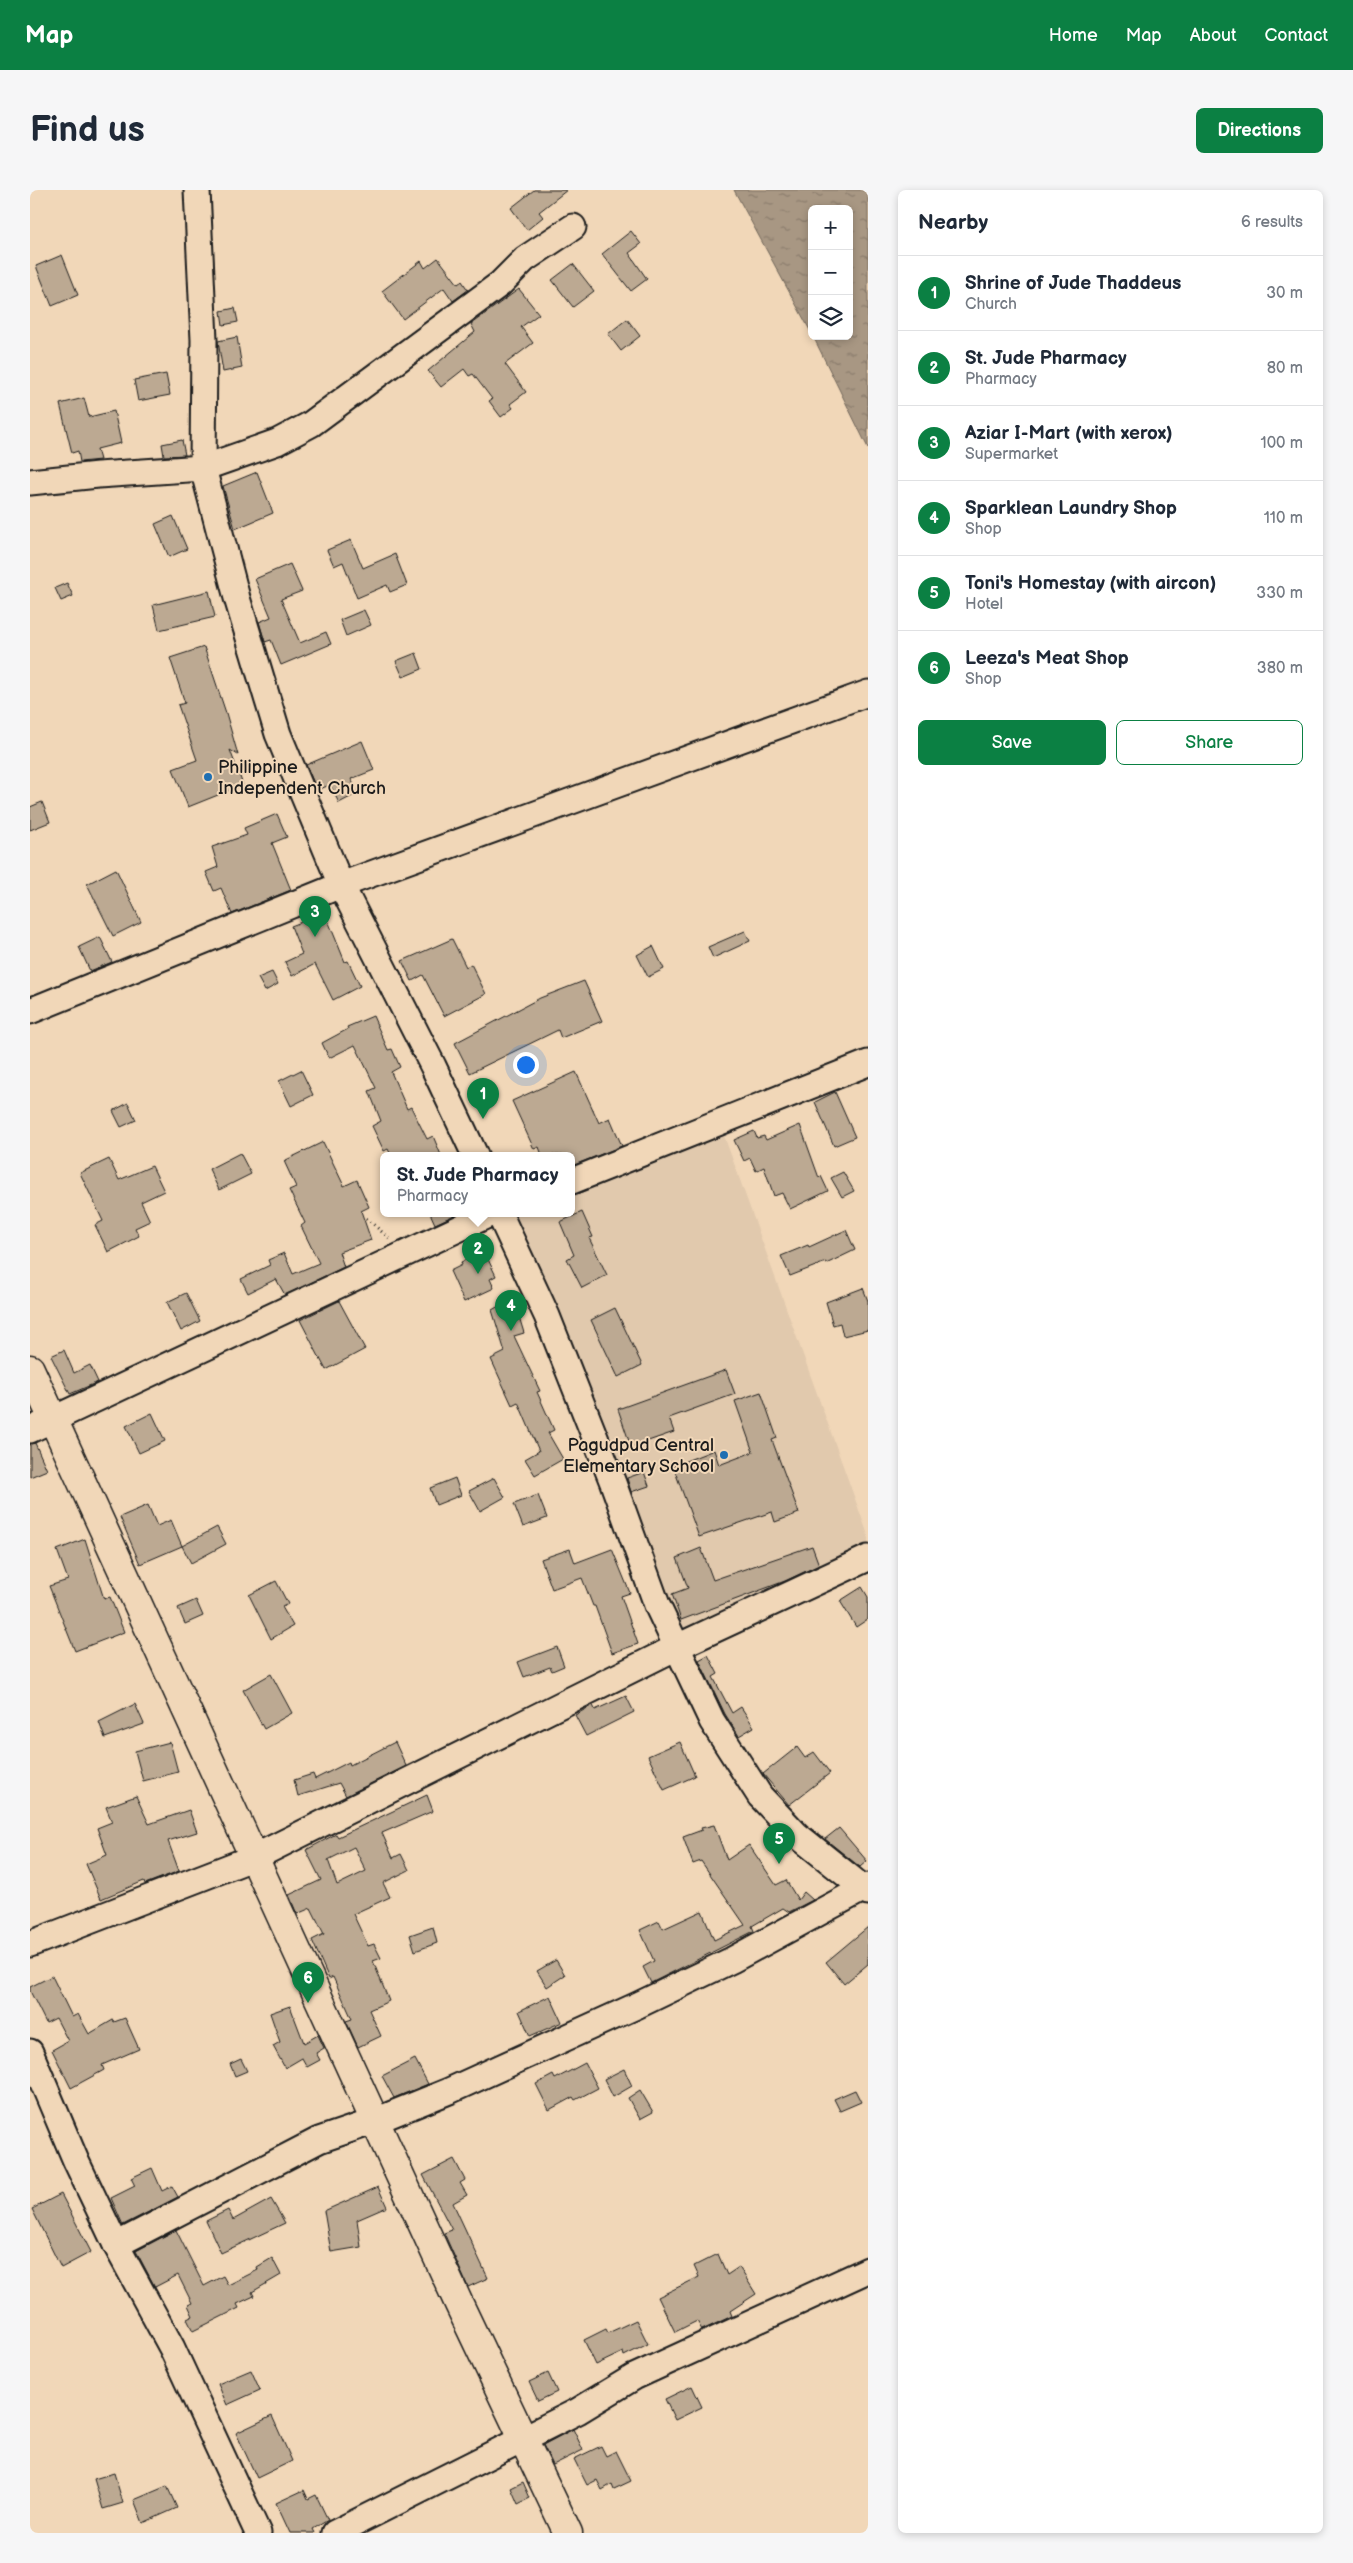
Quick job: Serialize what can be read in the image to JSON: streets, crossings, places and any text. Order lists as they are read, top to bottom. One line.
{"places":["Philippine Independent Church","Pagudpud Central Elementary School"],"page":{"header":"Map","nav":["Home","Map","About","Contact"],"buttons":["Directions",["Save","Share"]],"title":"Find us","heading":["Nearby","6 results"],"map_buttons":["+","−"],"list":[{"mark":"1","name":"Shrine of Jude Thaddeus","note":"Church","value":"30 m"},{"mark":"2","name":"St. Jude Pharmacy","note":"Pharmacy","value":"80 m"},{"mark":"3","name":"Aziar I-Mart (with xerox)","note":"Supermarket","value":"100 m"},{"mark":"4","name":"Sparklean Laundry Shop","note":"Shop","value":"110 m"},{"mark":"5","name":"Toni's Homestay (with aircon)","note":"Hotel","value":"330 m"},{"mark":"6","name":"Leeza's Meat Shop","note":"Shop","value":"380 m"}],"pins":["3","1","2","4","5","6"],"popup":["St. Jude Pharmacy","Pharmacy"]}}
